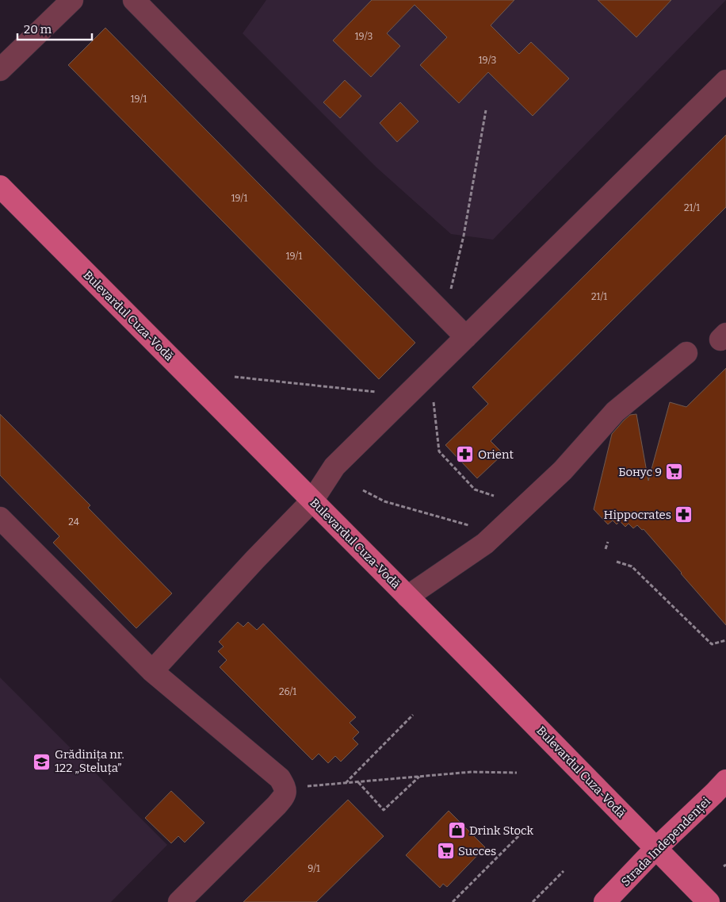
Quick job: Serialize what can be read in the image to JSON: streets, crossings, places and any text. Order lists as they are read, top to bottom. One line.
{"streets":{"main road":["Bulevardul Cuza-Vodă","Strada Independenței"]},"crossings":[["Bulevardul Cuza-Vodă","Strada Independenței"]],"places":{"pharmacy":["Orient","Hippocrates"],"supermarket":["Бонус 9","Succes"],"school or university":["Grădinița nr. 122 „Steluța”"],"shop":["Drink Stock"]},"house_numbers":["19/3","19/3","19/1","19/1","21/1","19/1","21/1","24","26/1","9/1"],"scale_bar":"20 m"}
